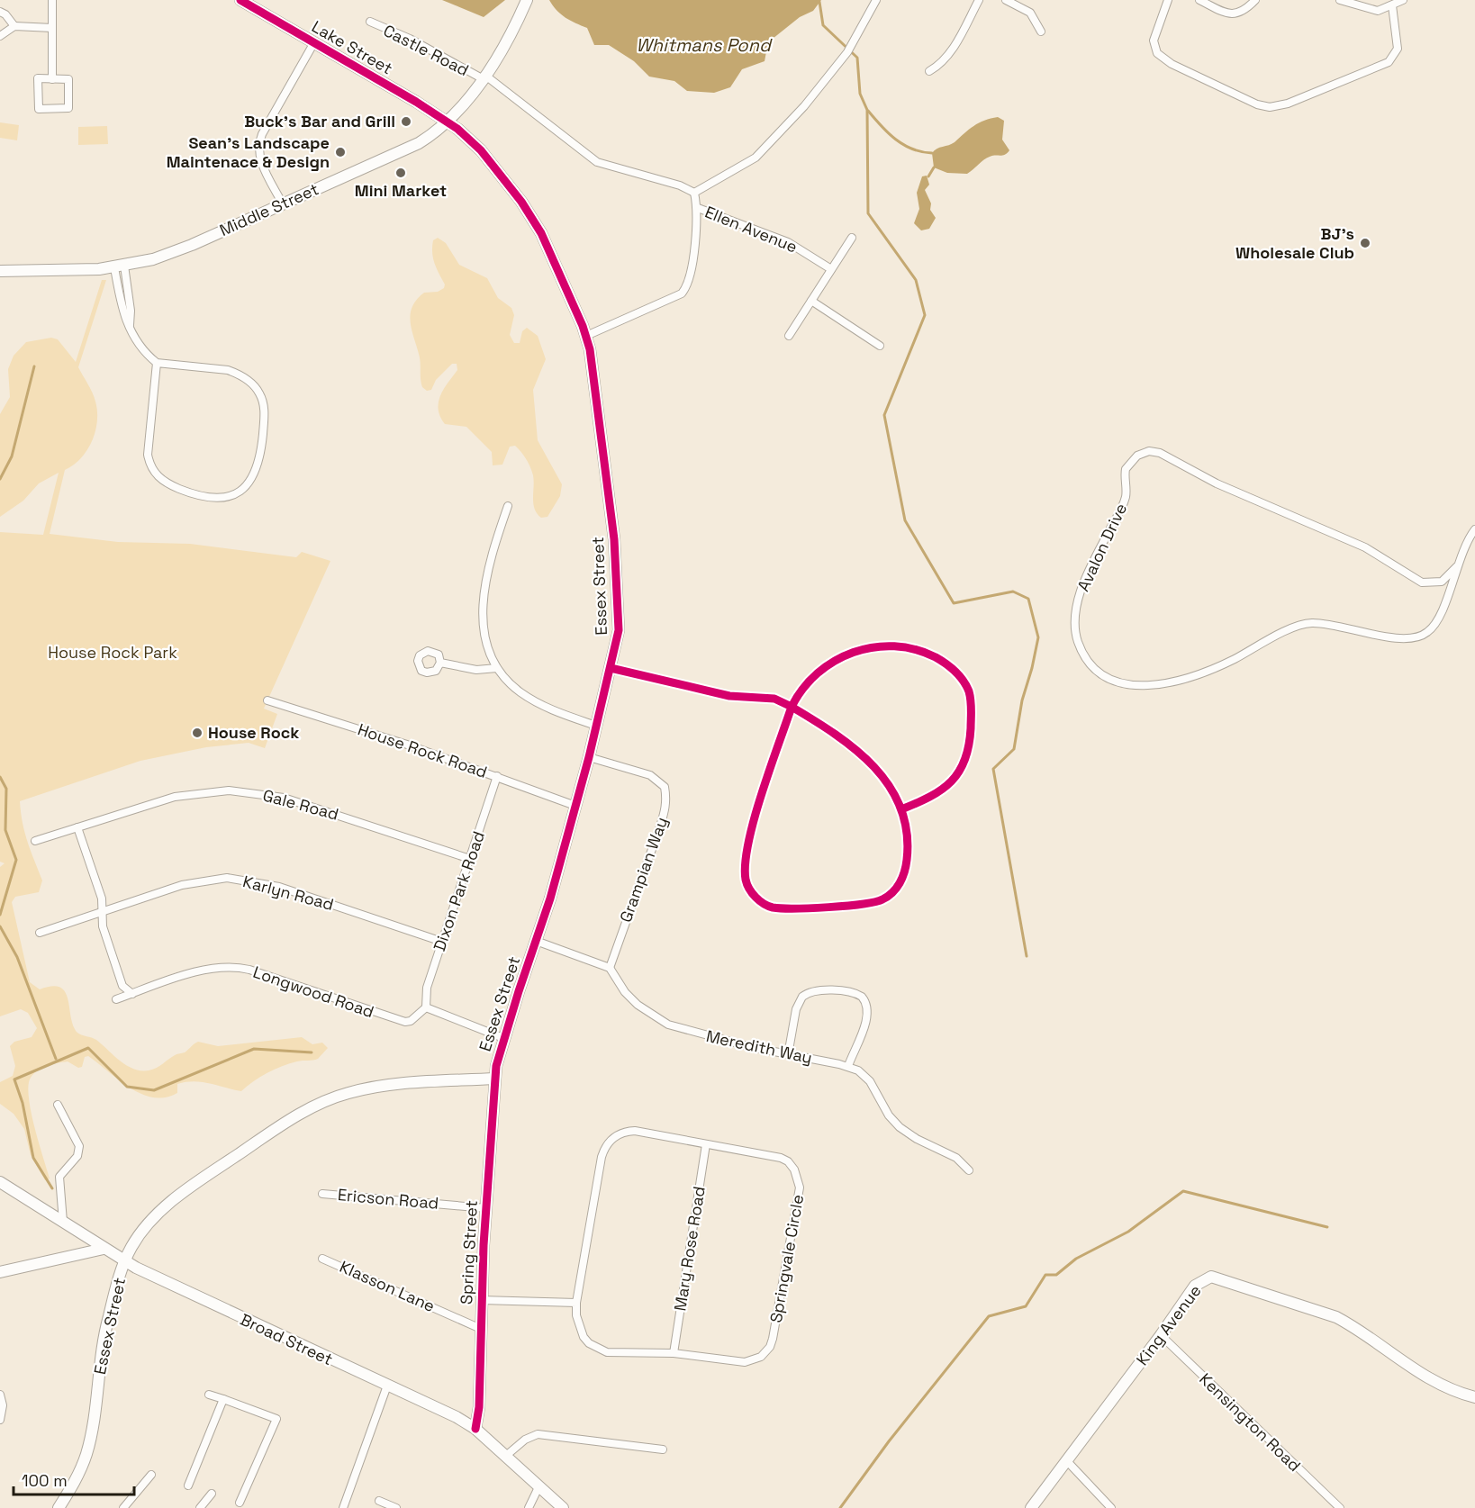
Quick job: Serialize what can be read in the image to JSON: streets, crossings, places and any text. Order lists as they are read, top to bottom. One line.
{"streets":{"street":["Lake Street","Castle Road","Middle Street","Ellen Avenue","Avalon Drive","Essex Street","House Rock Road","Gale Road","Grampian Way","Dixon Park Road","Karlyn Road","Longwood Road","Meredith Way","Ericson Road","Mary Rose Road","Spring Street","Springvale Circle","Klasson Lane","King Avenue","Broad Street","Kensington Road"]},"crossings":[["Lake Street","Middle Street"],["Lake Street","Essex Street"],["Castle Road","Middle Street"],["Middle Street","Essex Street"],["Essex Street","House Rock Road"],["Essex Street","Grampian Way"],["Essex Street","Spring Street"],["Essex Street","Broad Street"],["House Rock Road","Dixon Park Road"],["Gale Road","Dixon Park Road"],["Grampian Way","Meredith Way"],["Dixon Park Road","Karlyn Road"],["Dixon Park Road","Longwood Road"],["Ericson Road","Spring Street"],["Mary Rose Road","Springvale Circle"],["Spring Street","Klasson Lane"],["Spring Street","Broad Street"],["King Avenue","Kensington Road"]],"water":["Whitmans Pond"],"parks":["House Rock Park"],"places":["Buck's Bar and Grill","Sean's Landscape Maintenace & Design","Mini Market","BJ's Wholesale Club","House Rock"],"scale_bar":"100 m"}
